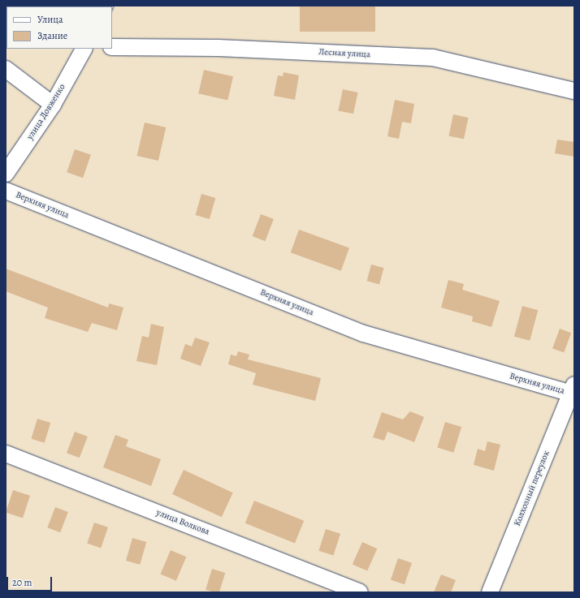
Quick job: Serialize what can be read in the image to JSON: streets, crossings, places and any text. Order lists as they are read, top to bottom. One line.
{"streets":{"street":["Лесная улица","улица Довженко","Верхняя улица","Колхозный переулок","улица Волкова"]},"crossings":[["Верхняя улица","Колхозный переулок"]],"legend":["Улица","Здание"],"scale_bar":"20 m"}
